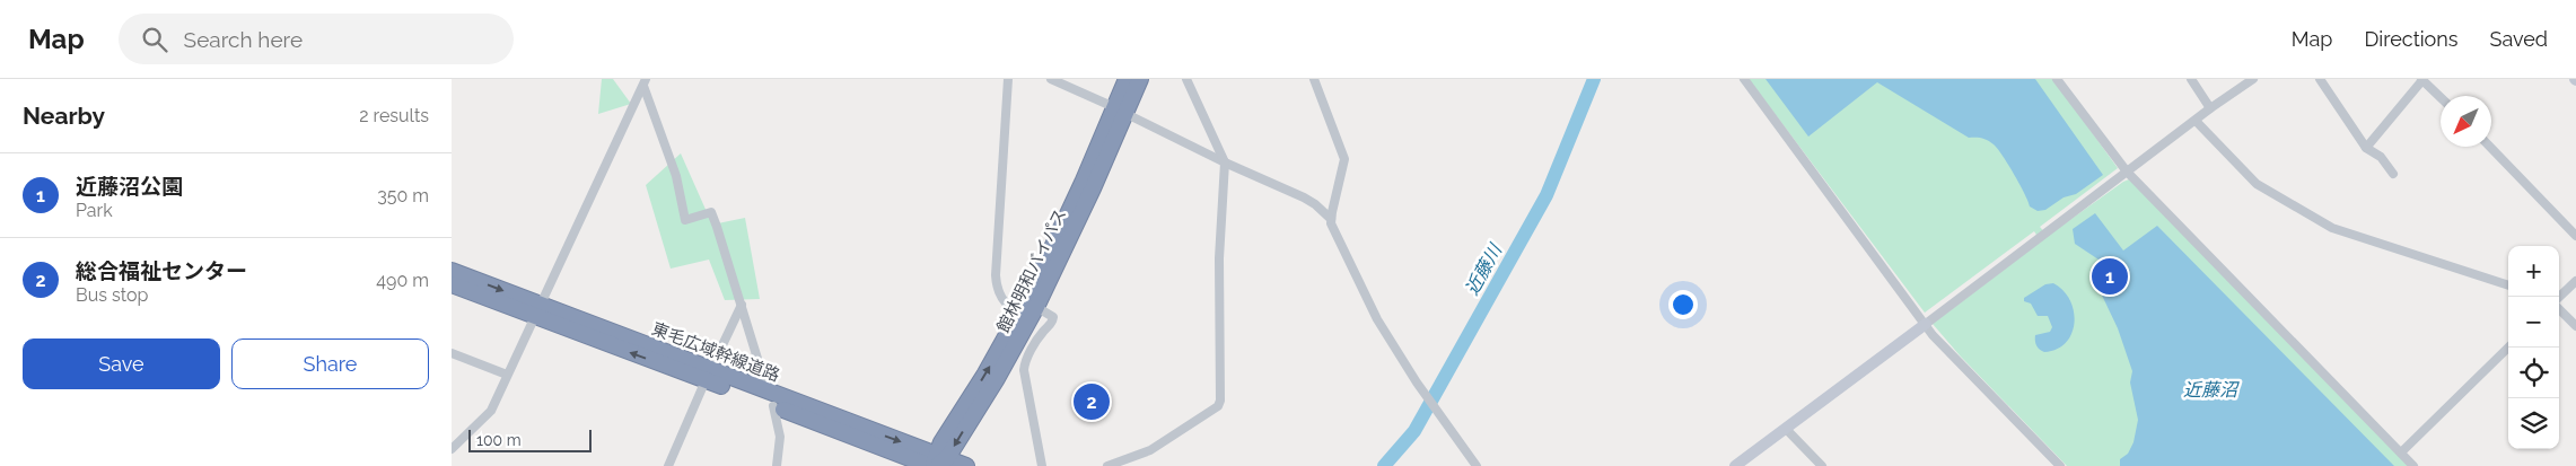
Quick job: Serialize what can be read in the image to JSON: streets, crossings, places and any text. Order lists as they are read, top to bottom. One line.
{"streets":{"highway":["館林明和バイパス","東毛広域幹線道路"]},"crossings":[["館林明和バイパス","東毛広域幹線道路"]],"water":["近藤川","近藤沼"],"scale_bar":"100 m","north":"bottom left","page":{"header":"Map","search":"Search here","nav":["Map","Directions","Saved"],"heading":["Nearby","2 results"],"list":[{"mark":"1","name":"近藤沼公園","note":"Park","value":"350 m"},{"mark":"2","name":"総合福祉センター","note":"Bus stop","value":"490 m"}],"map_buttons":["+","−"],"pins":["1","2"],"buttons":["Save","Share"],"scale":"100 m"}}
